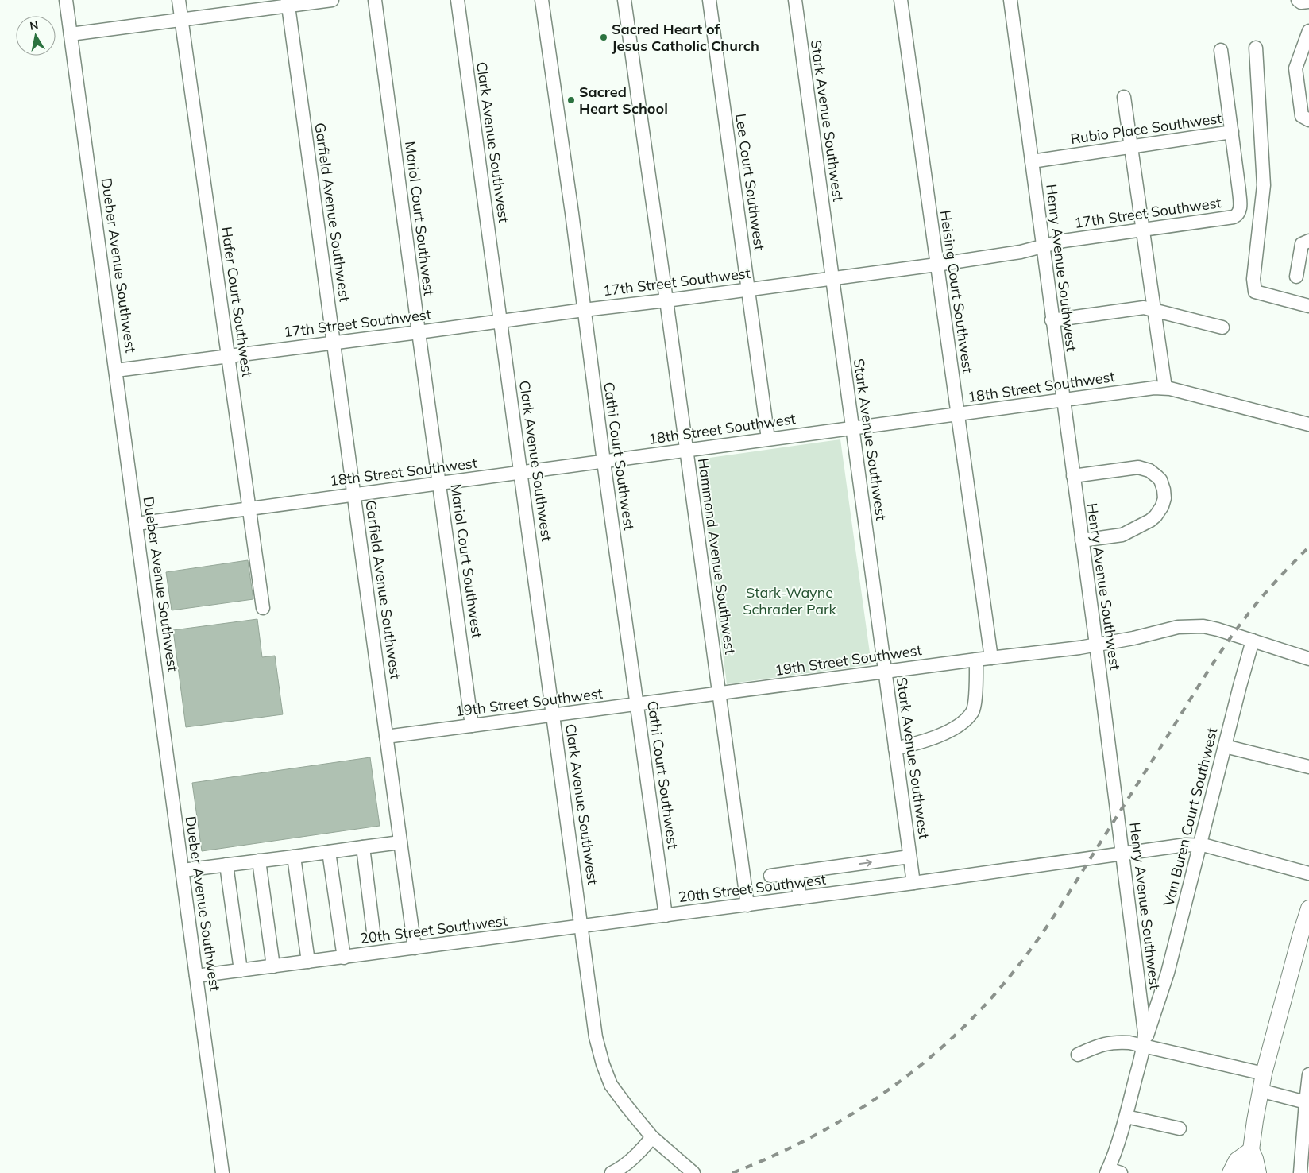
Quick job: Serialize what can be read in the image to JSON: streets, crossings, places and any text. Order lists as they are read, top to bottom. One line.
{"streets":{"street":["Stark Avenue Southwest","Rubio Place Southwest","Clark Avenue Southwest","Lee Court Southwest","Garfield Avenue Southwest","17th Street Southwest","Mariol Court Southwest","Dueber Avenue Southwest","Henry Avenue Southwest","Heising Court Southwest","Hafer Court Southwest","18th Street Southwest","Cathi Court Southwest","Hammond Avenue Southwest","19th Street Southwest","Van Buren Court Southwest","20th Street Southwest"]},"crossings":[["Stark Avenue Southwest","17th Street Southwest"],["Stark Avenue Southwest","18th Street Southwest"],["Stark Avenue Southwest","19th Street Southwest"],["Stark Avenue Southwest","20th Street Southwest"],["Rubio Place Southwest","17th Street Southwest"],["Rubio Place Southwest","Henry Avenue Southwest"],["Clark Avenue Southwest","17th Street Southwest"],["Clark Avenue Southwest","18th Street Southwest"],["Clark Avenue Southwest","19th Street Southwest"],["Clark Avenue Southwest","20th Street Southwest"],["Lee Court Southwest","17th Street Southwest"],["Lee Court Southwest","18th Street Southwest"],["Garfield Avenue Southwest","17th Street Southwest"],["Garfield Avenue Southwest","18th Street Southwest"],["Garfield Avenue Southwest","19th Street Southwest"],["Garfield Avenue Southwest","20th Street Southwest"],["17th Street Southwest","Mariol Court Southwest"],["17th Street Southwest","Dueber Avenue Southwest"],["17th Street Southwest","Henry Avenue Southwest"],["17th Street Southwest","Heising Court Southwest"],["17th Street Southwest","Hafer Court Southwest"],["17th Street Southwest","Cathi Court Southwest"],["17th Street Southwest","Hammond Avenue Southwest"],["Mariol Court Southwest","18th Street Southwest"],["Mariol Court Southwest","19th Street Southwest"],["Dueber Avenue Southwest","18th Street Southwest"],["Dueber Avenue Southwest","20th Street Southwest"],["Henry Avenue Southwest","18th Street Southwest"],["Henry Avenue Southwest","19th Street Southwest"],["Henry Avenue Southwest","Van Buren Court Southwest"],["Henry Avenue Southwest","20th Street Southwest"],["Heising Court Southwest","18th Street Southwest"],["Heising Court Southwest","19th Street Southwest"],["Hafer Court Southwest","18th Street Southwest"],["18th Street Southwest","Cathi Court Southwest"],["18th Street Southwest","Hammond Avenue Southwest"],["Cathi Court Southwest","19th Street Southwest"],["Cathi Court Southwest","20th Street Southwest"],["Hammond Avenue Southwest","19th Street Southwest"],["Hammond Avenue Southwest","20th Street Southwest"],["19th Street Southwest","Van Buren Court Southwest"],["Van Buren Court Southwest","20th Street Southwest"]],"parks":["Stark-Wayne Schrader Park"],"places":["Sacred Heart of Jesus Catholic Church","Sacred Heart School"],"north":"top"}
